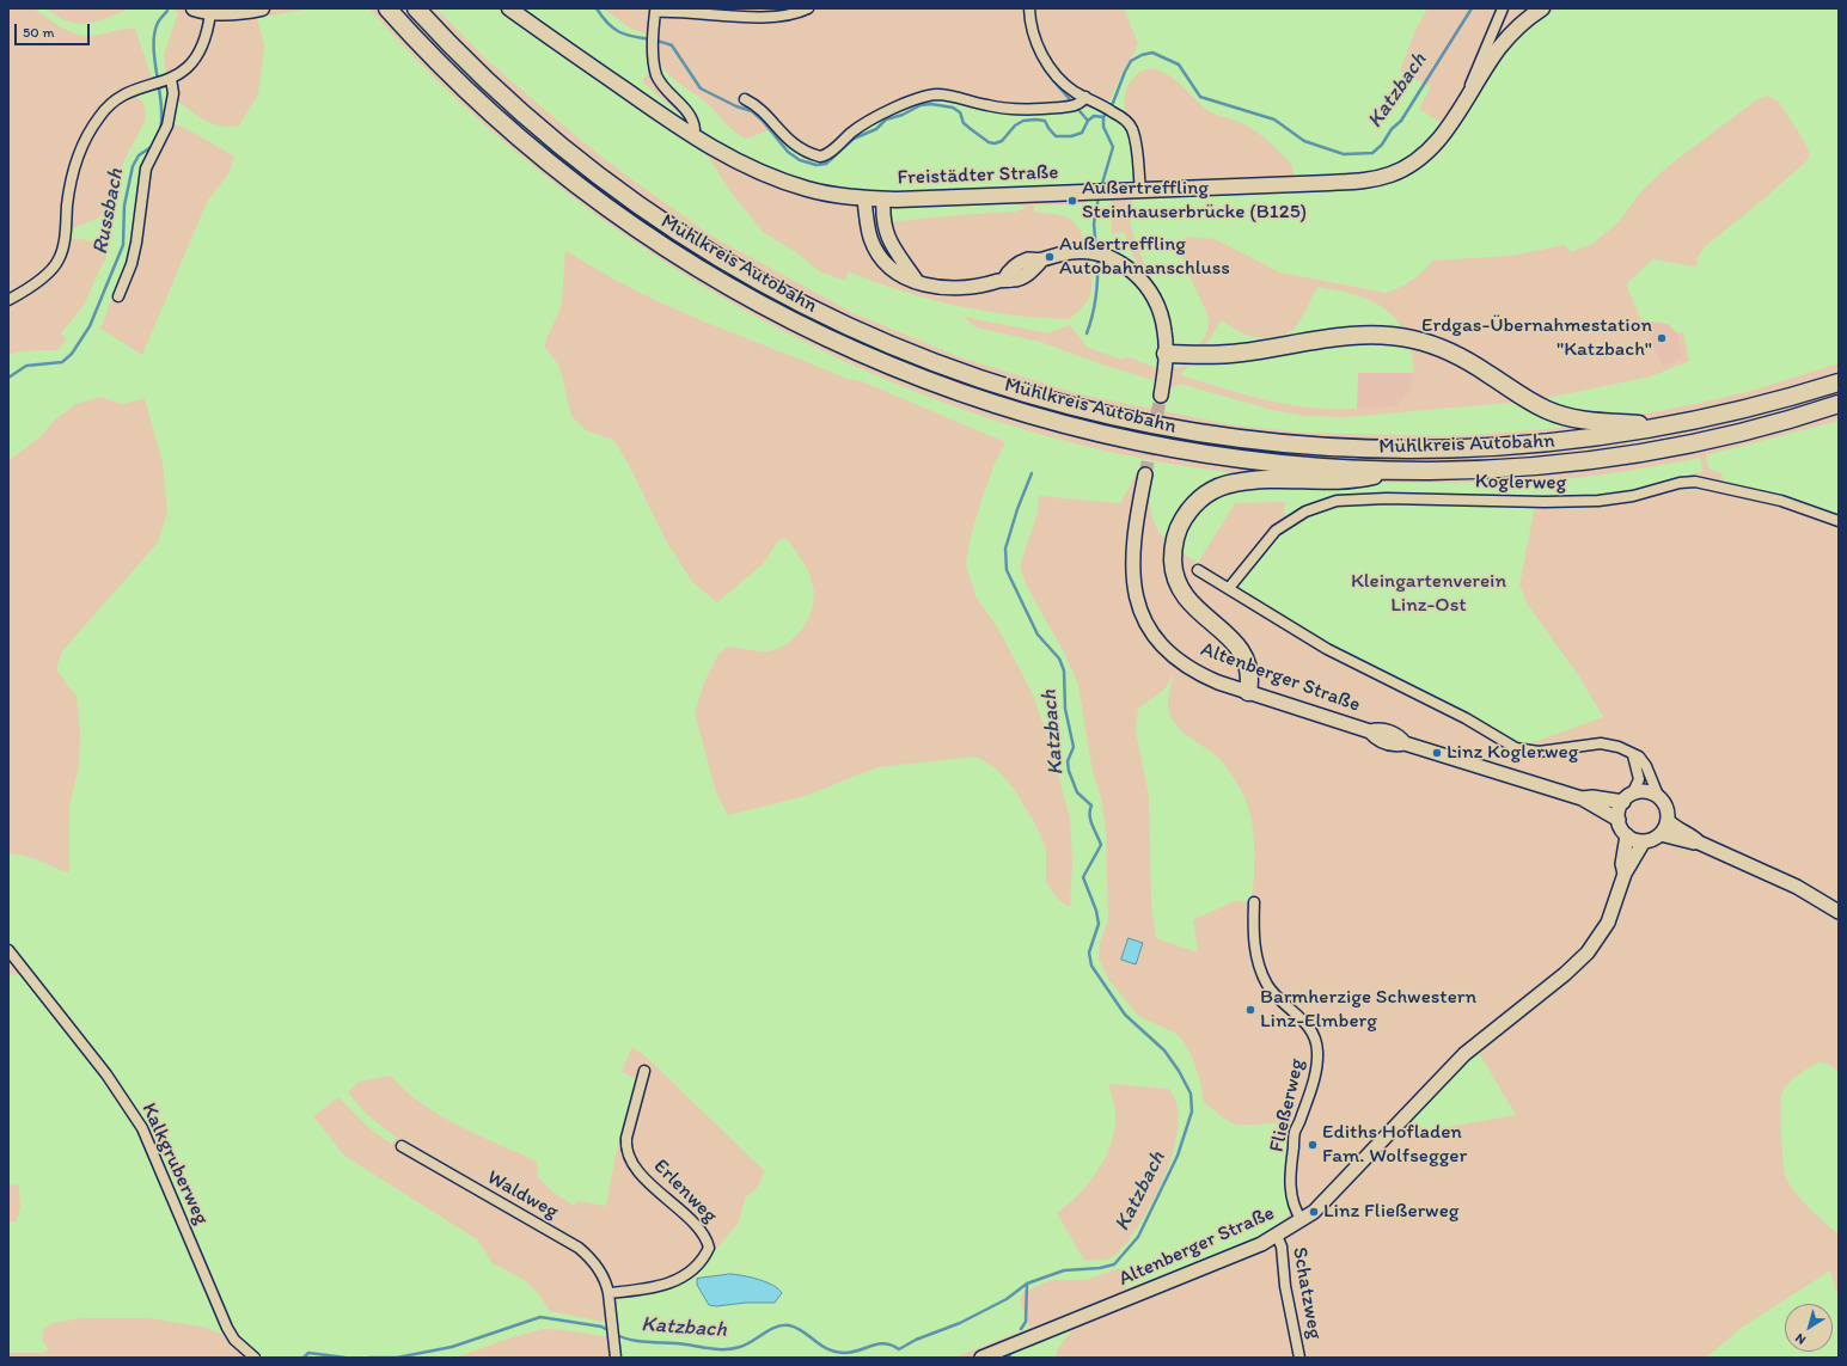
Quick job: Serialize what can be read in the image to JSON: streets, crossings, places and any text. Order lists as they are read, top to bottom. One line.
{"streets":{"highway":["Mühlkreis Autobahn"],"main road":["Freistädter Straße"],"street":["Koglerweg","Altenberger Straße","Fließerweg","Kalkgruberweg","Erlenweg","Waldweg","Schatzweg"]},"crossings":[["Altenberger Straße","Fließerweg"],["Altenberger Straße","Schatzweg"],["Erlenweg","Waldweg"]],"water":["Katzbach","Russbach"],"parks":["Kleingartenverein Linz-Ost"],"places":["Außertreffling Steinhauserbrücke (B125)","Außertreffling Autobahnanschluss","Erdgas-Übernahmestation \"Katzbach\"","Linz Koglerweg","Barmherzige Schwestern Linz-Elmberg","Ediths Hofladen Fam. Wolfsegger","Linz Fließerweg"],"scale_bar":"50 m","north":"bottom left"}
